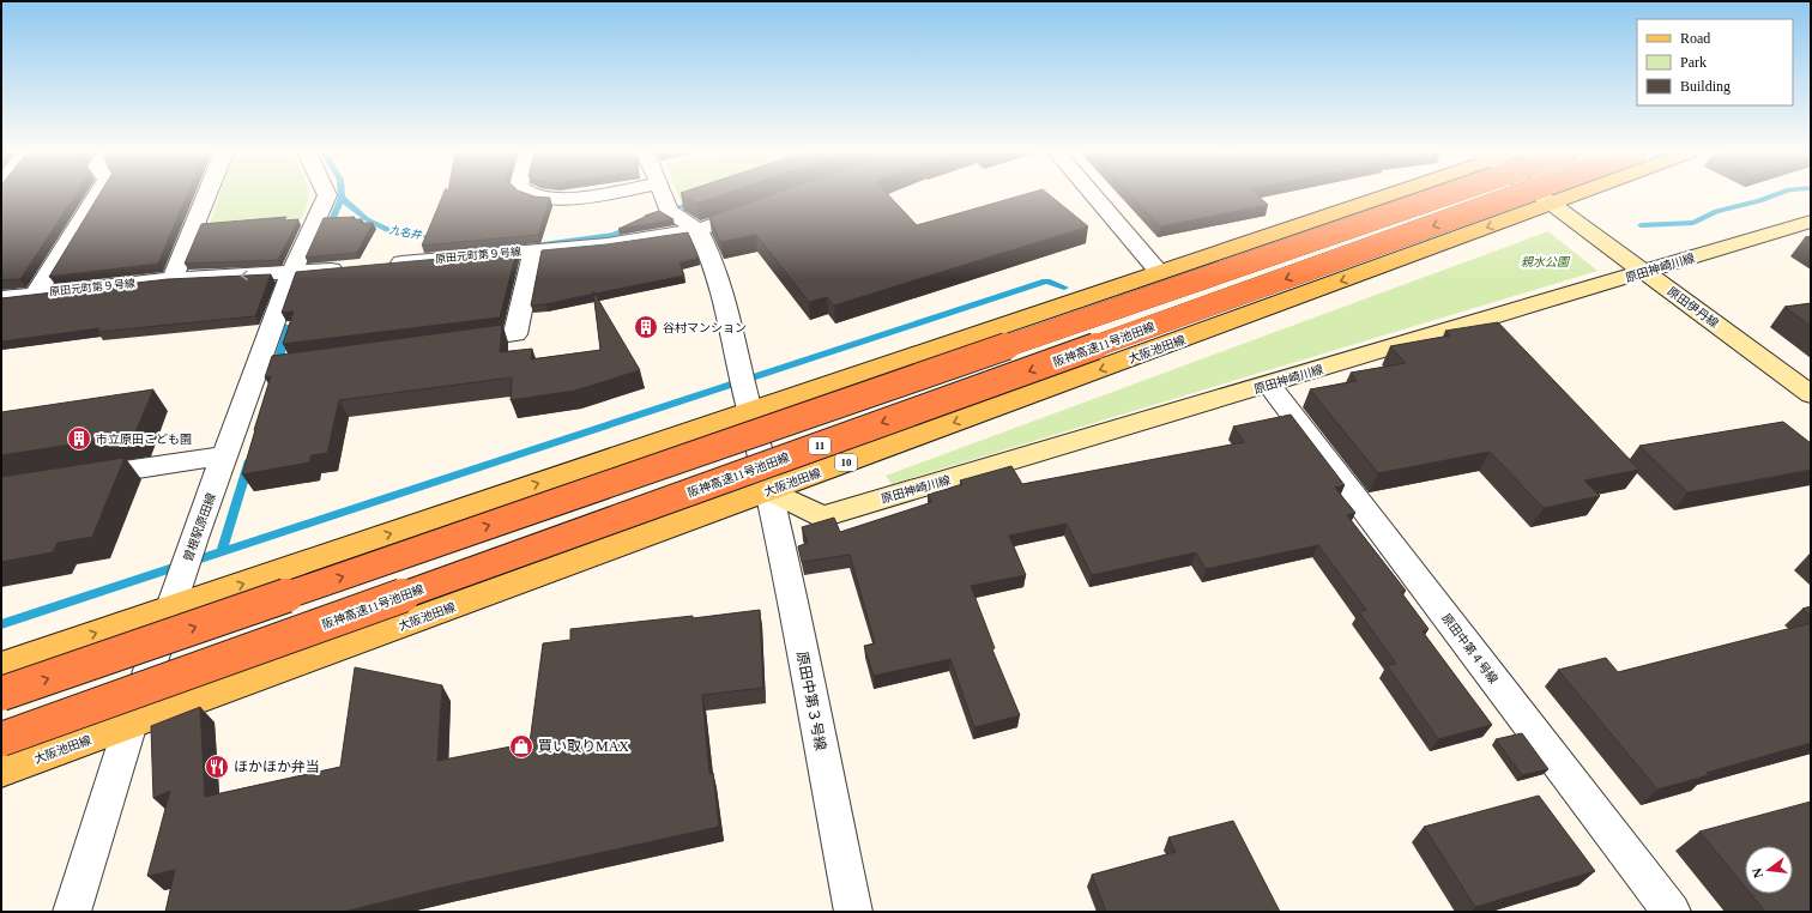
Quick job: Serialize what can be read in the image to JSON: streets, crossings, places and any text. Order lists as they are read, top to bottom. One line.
{"streets":{"highway":["阪神高速11号池田線","11"],"main road":["大阪池田線","10"],"street":["原田元町第９号線","原田神崎川線","原田伊丹線","曽根駅原田線","原田中第４号線","原田中第３号線"]},"crossings":[["原田元町第９号線","曽根駅原田線"],["原田元町第９号線","原田中第３号線"],["原田神崎川線","原田伊丹線"],["原田神崎川線","大阪池田線"],["原田神崎川線","原田中第４号線"],["原田神崎川線","原田中第３号線"],["原田伊丹線","大阪池田線"],["大阪池田線","曽根駅原田線"],["大阪池田線","原田中第３号線"]],"water":["九名井"],"parks":["親水公園"],"places":{"building":["谷村マンション","市立原田こども園"],"shop":["買い取りMAX"],"restaurant":["ほかほか弁当"]},"legend":["Road","Park","Building"],"north":"left"}
